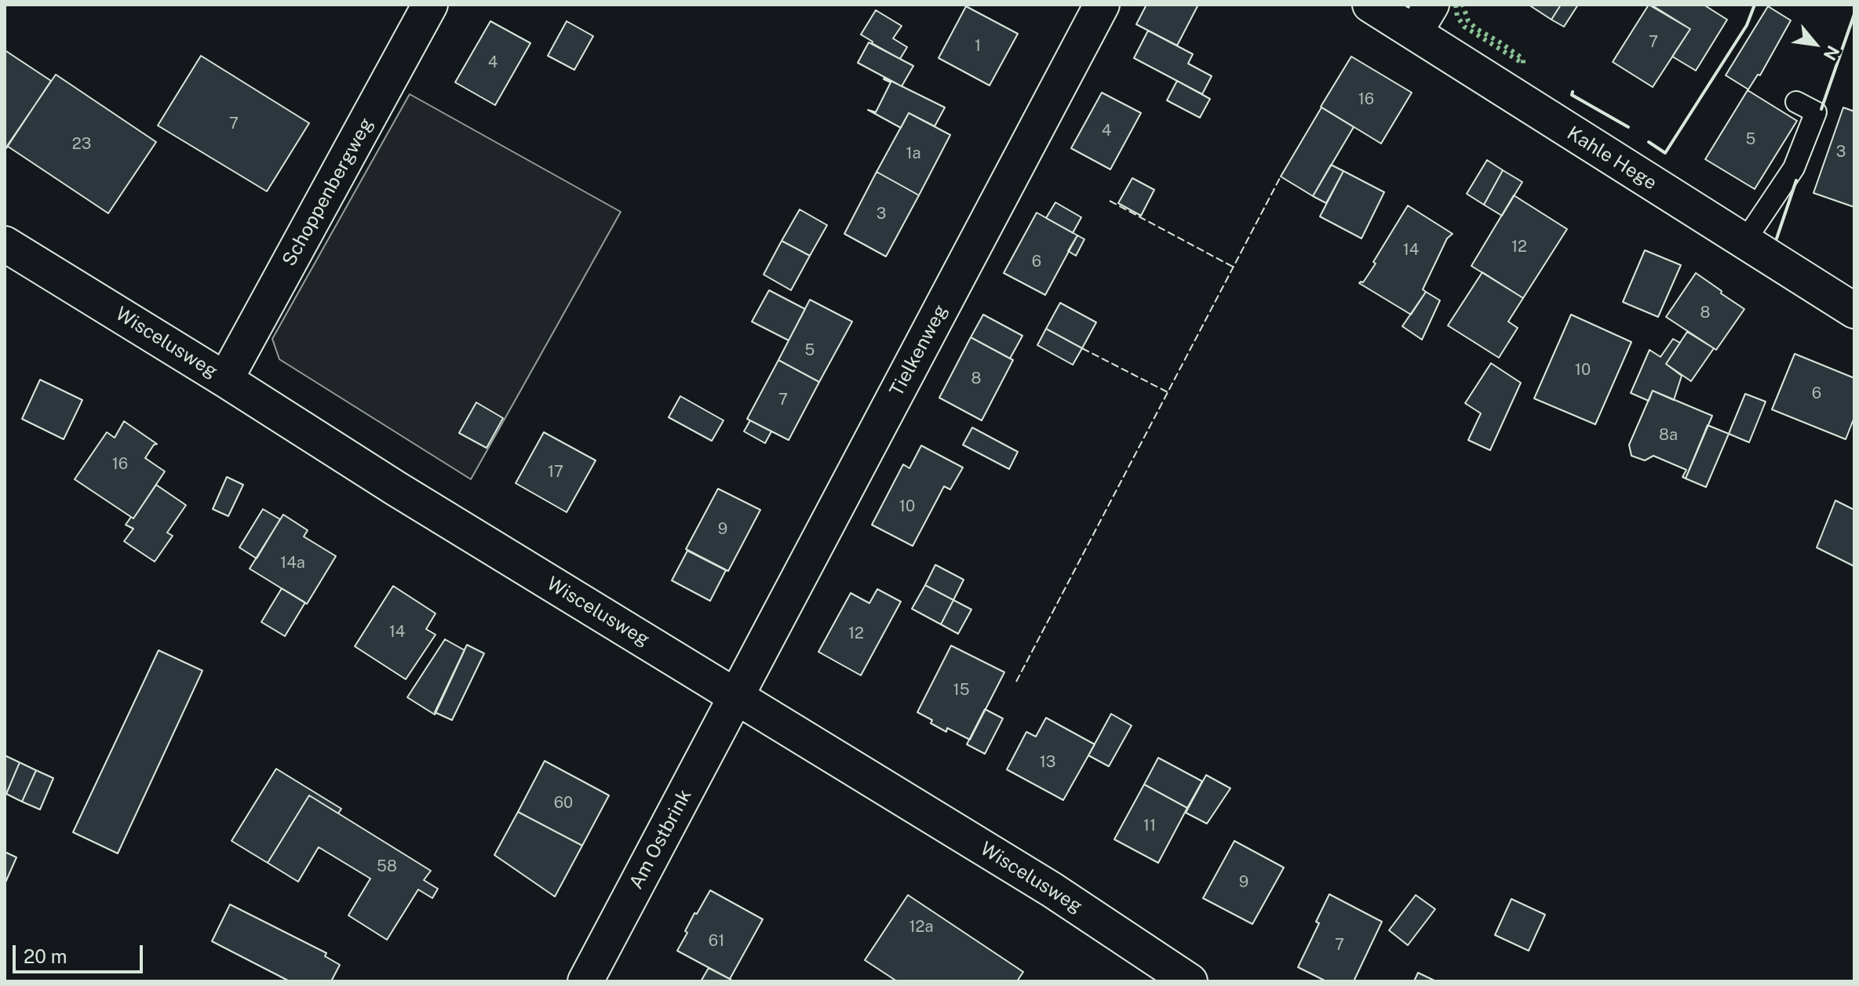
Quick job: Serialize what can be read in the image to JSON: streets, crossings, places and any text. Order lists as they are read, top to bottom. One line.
{"streets":{"street":["Kahle Hege","Schoppenbergweg","Wiscelusweg","Tielkenweg","Am Ostbrink"]},"crossings":[["Schoppenbergweg","Wiscelusweg"],["Wiscelusweg","Tielkenweg"],["Wiscelusweg","Am Ostbrink"],["Tielkenweg","Am Ostbrink"]],"house_numbers":["7","1","4","16","7","4","5","23","3","1a","3","12","14","6","8","5","10","8","6","7","8a","16","17","10","9","14a","14","12","15","13","60","11","58","9","12a","61","7"],"scale_bar":"20 m","north":"bottom right"}
